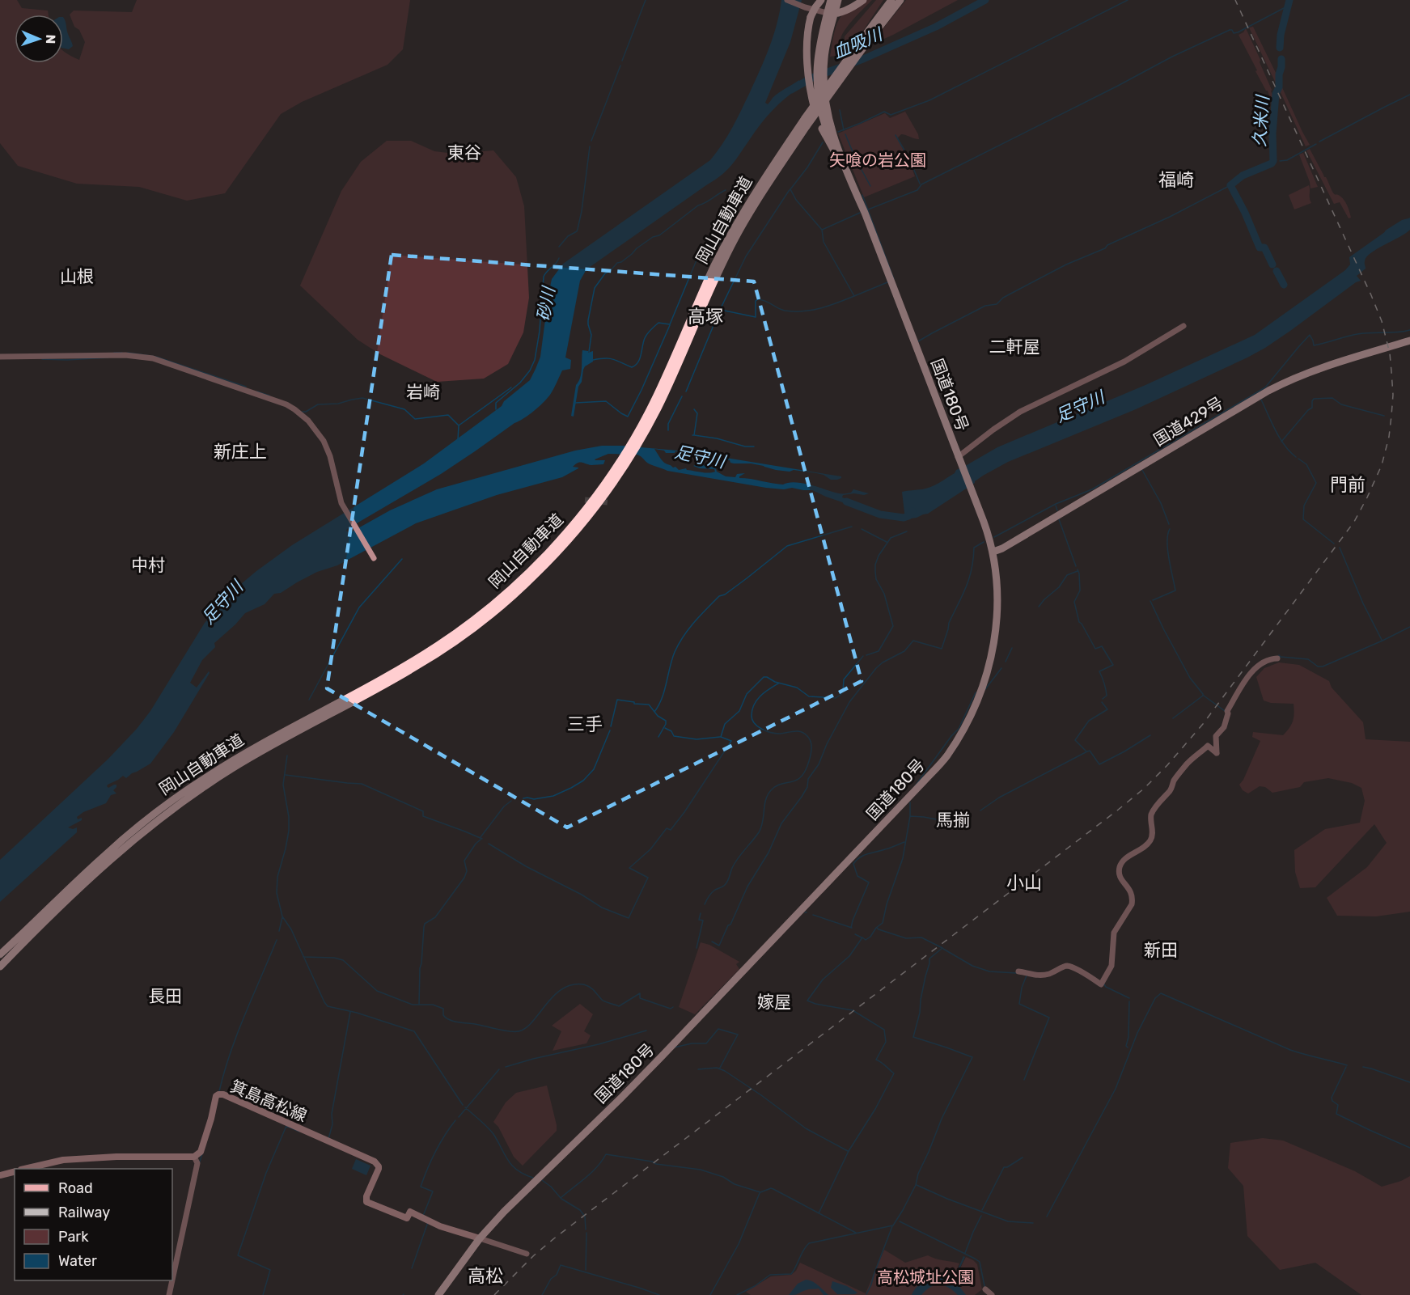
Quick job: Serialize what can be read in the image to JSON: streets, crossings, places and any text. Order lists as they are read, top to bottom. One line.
{"streets":{"highway":["岡山自動車道","国道180号","国道429号"],"main road":["箕島高松線"]},"crossings":[["国道180号","国道429号"],["国道180号","箕島高松線"]],"districts":["東谷","福崎","山根","高塚","二軒屋","岩崎","新庄上","門前","中村","三手","馬揃","小山","新田","長田","嫁屋","高松"],"water":["血吸川","久米川","砂川","足守川"],"parks":["矢喰の岩公園","高松城址公園"],"legend":["Road","Railway","Park","Water"],"north":"right"}
